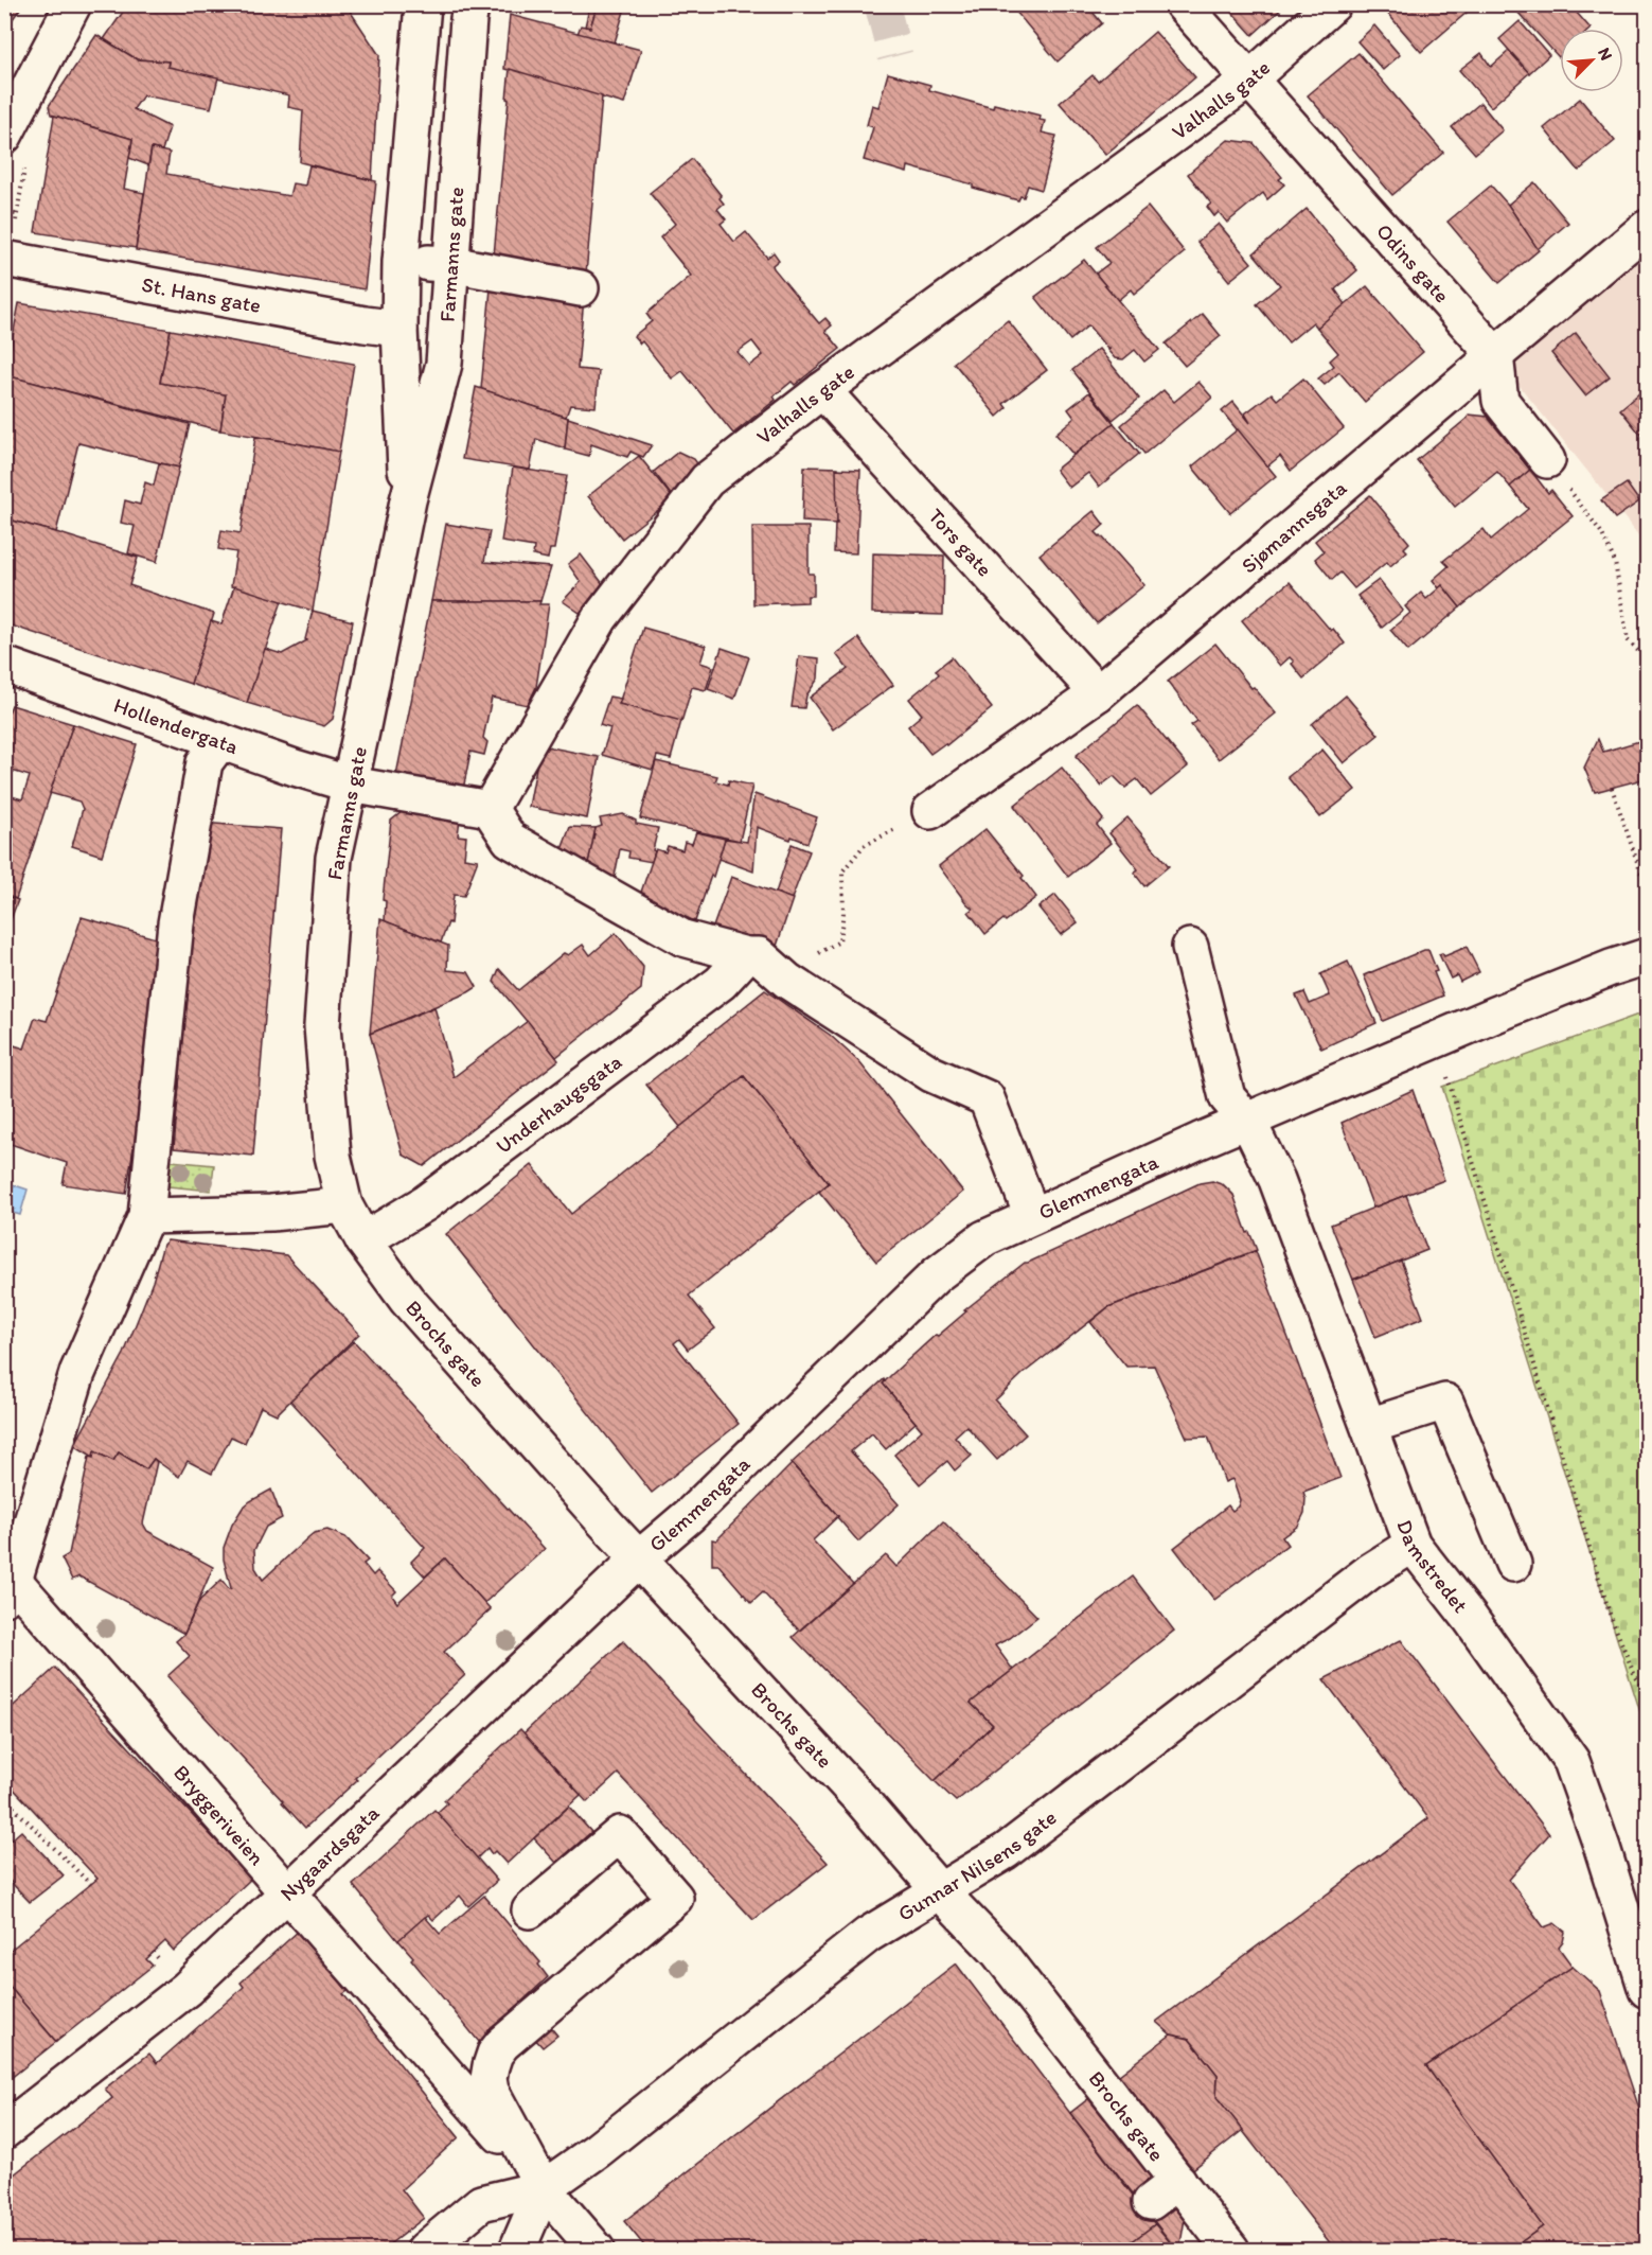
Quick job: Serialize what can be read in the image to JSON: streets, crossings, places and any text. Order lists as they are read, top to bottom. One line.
{"streets":{"street":["Valhalls gate","Farmanns gate","Odins gate","St. Hans gate","Sjømannsgata","Tors gate","Hollendergata","Underhaugsgata","Glemmengata","Brochs gate","Damstredet","Bryggeriveien","Nygaardsgata","Gunnar Nilsens gate"]},"crossings":[["Valhalls gate","Odins gate"],["Valhalls gate","Tors gate"],["Farmanns gate","St. Hans gate"],["Farmanns gate","Hollendergata"],["Farmanns gate","Brochs gate"],["Odins gate","Sjømannsgata"],["Sjømannsgata","Tors gate"],["Underhaugsgata","Brochs gate"],["Glemmengata","Brochs gate"],["Glemmengata","Damstredet"],["Glemmengata","Nygaardsgata"],["Brochs gate","Nygaardsgata"],["Brochs gate","Gunnar Nilsens gate"],["Damstredet","Gunnar Nilsens gate"],["Bryggeriveien","Nygaardsgata"]],"north":"top right"}
